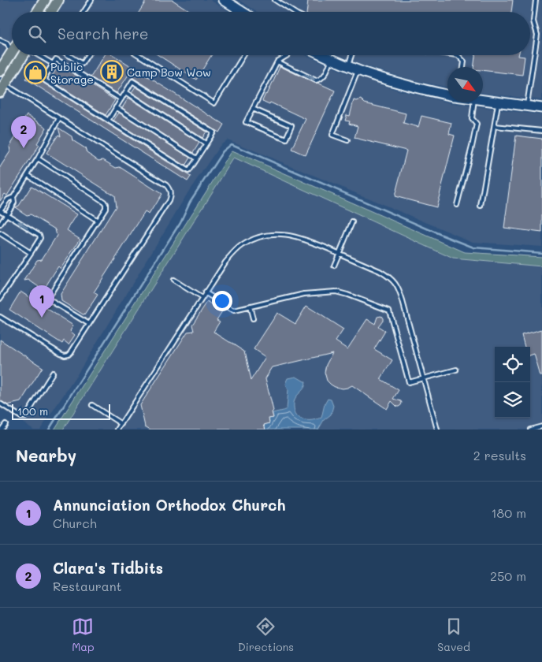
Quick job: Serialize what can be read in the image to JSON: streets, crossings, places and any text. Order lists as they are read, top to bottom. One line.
{"places":{"building":["Camp Bow Wow"],"shop":["Public Storage"]},"scale_bar":"100 m","north":"bottom right","page":{"search":"Search here","pins":["2","1"],"scale":"100 m","heading":["Nearby","2 results"],"list":[{"mark":"1","name":"Annunciation Orthodox Church","note":"Church","value":"180 m"},{"mark":"2","name":"Clara's Tidbits","note":"Restaurant","value":"250 m"}],"nav":["Map","Directions","Saved"]}}
